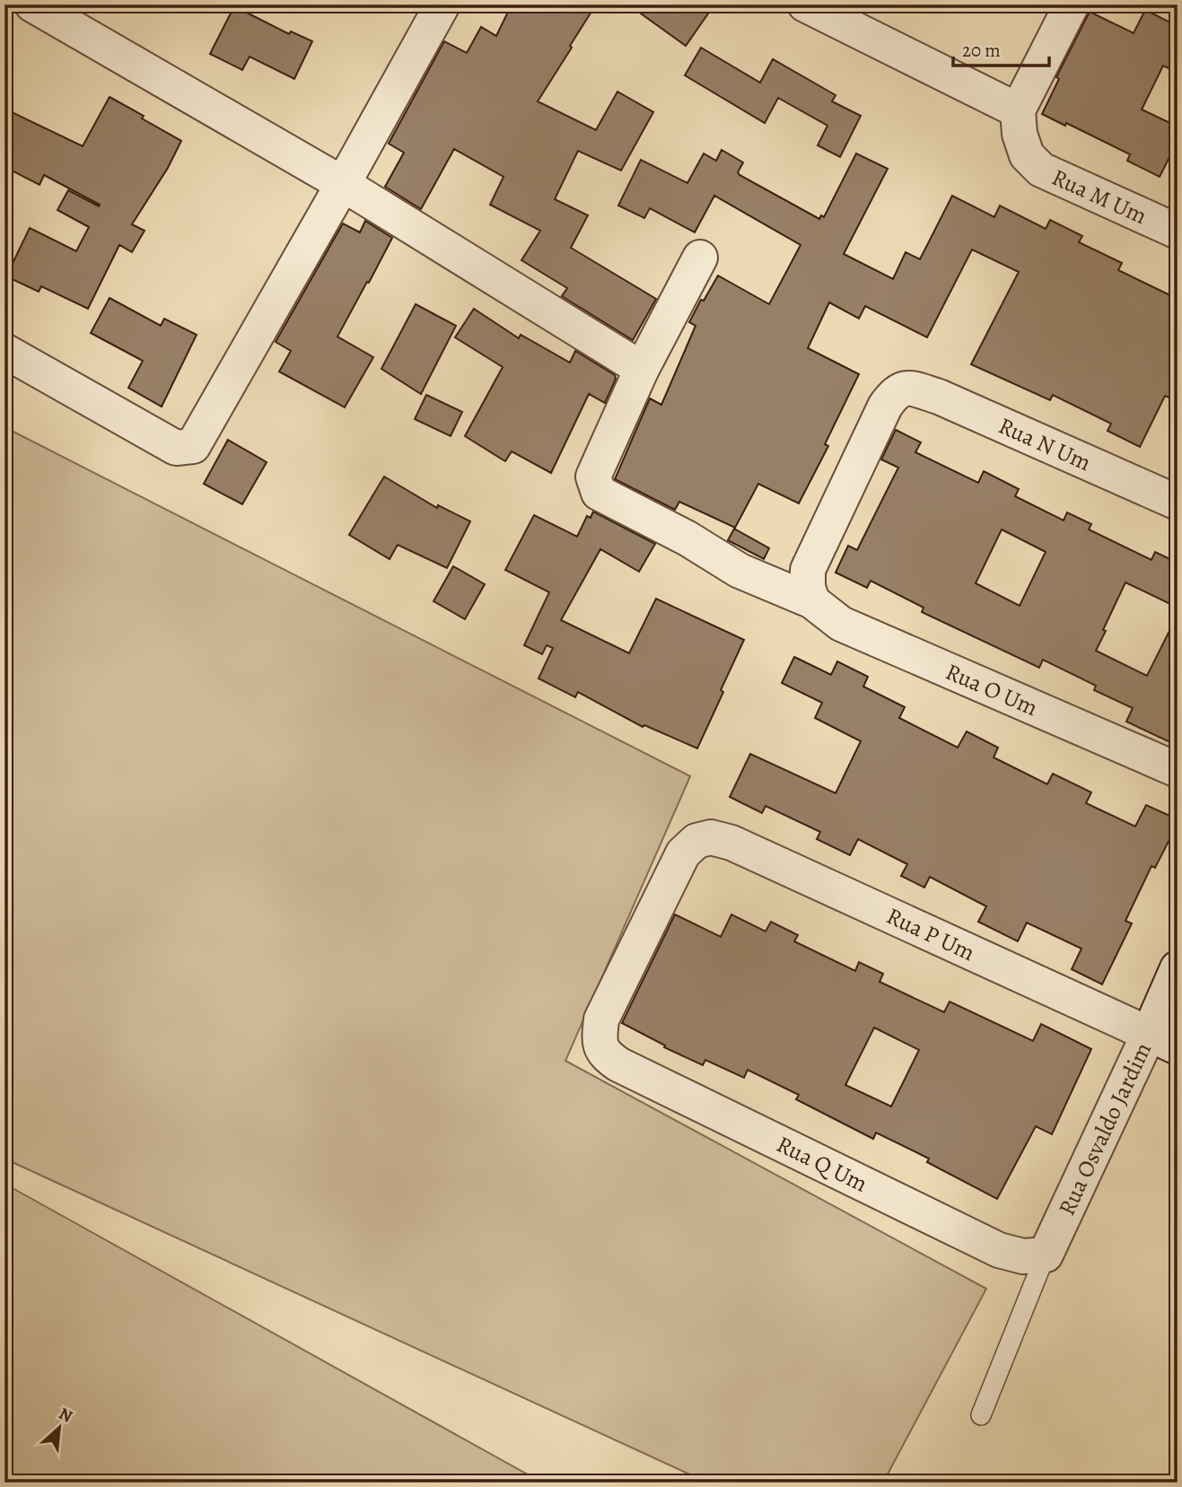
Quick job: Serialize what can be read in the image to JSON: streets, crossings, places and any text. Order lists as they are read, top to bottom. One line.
{"streets":{"street":["Rua M Um","Rua N Um","Rua O Um","Rua P Um","Rua Osvaldo Jardim","Rua Q Um"]},"crossings":[["Rua N Um","Rua O Um"],["Rua P Um","Rua Osvaldo Jardim"],["Rua P Um","Rua Q Um"],["Rua Osvaldo Jardim","Rua Q Um"]],"scale_bar":"20 m","north":"top right"}
